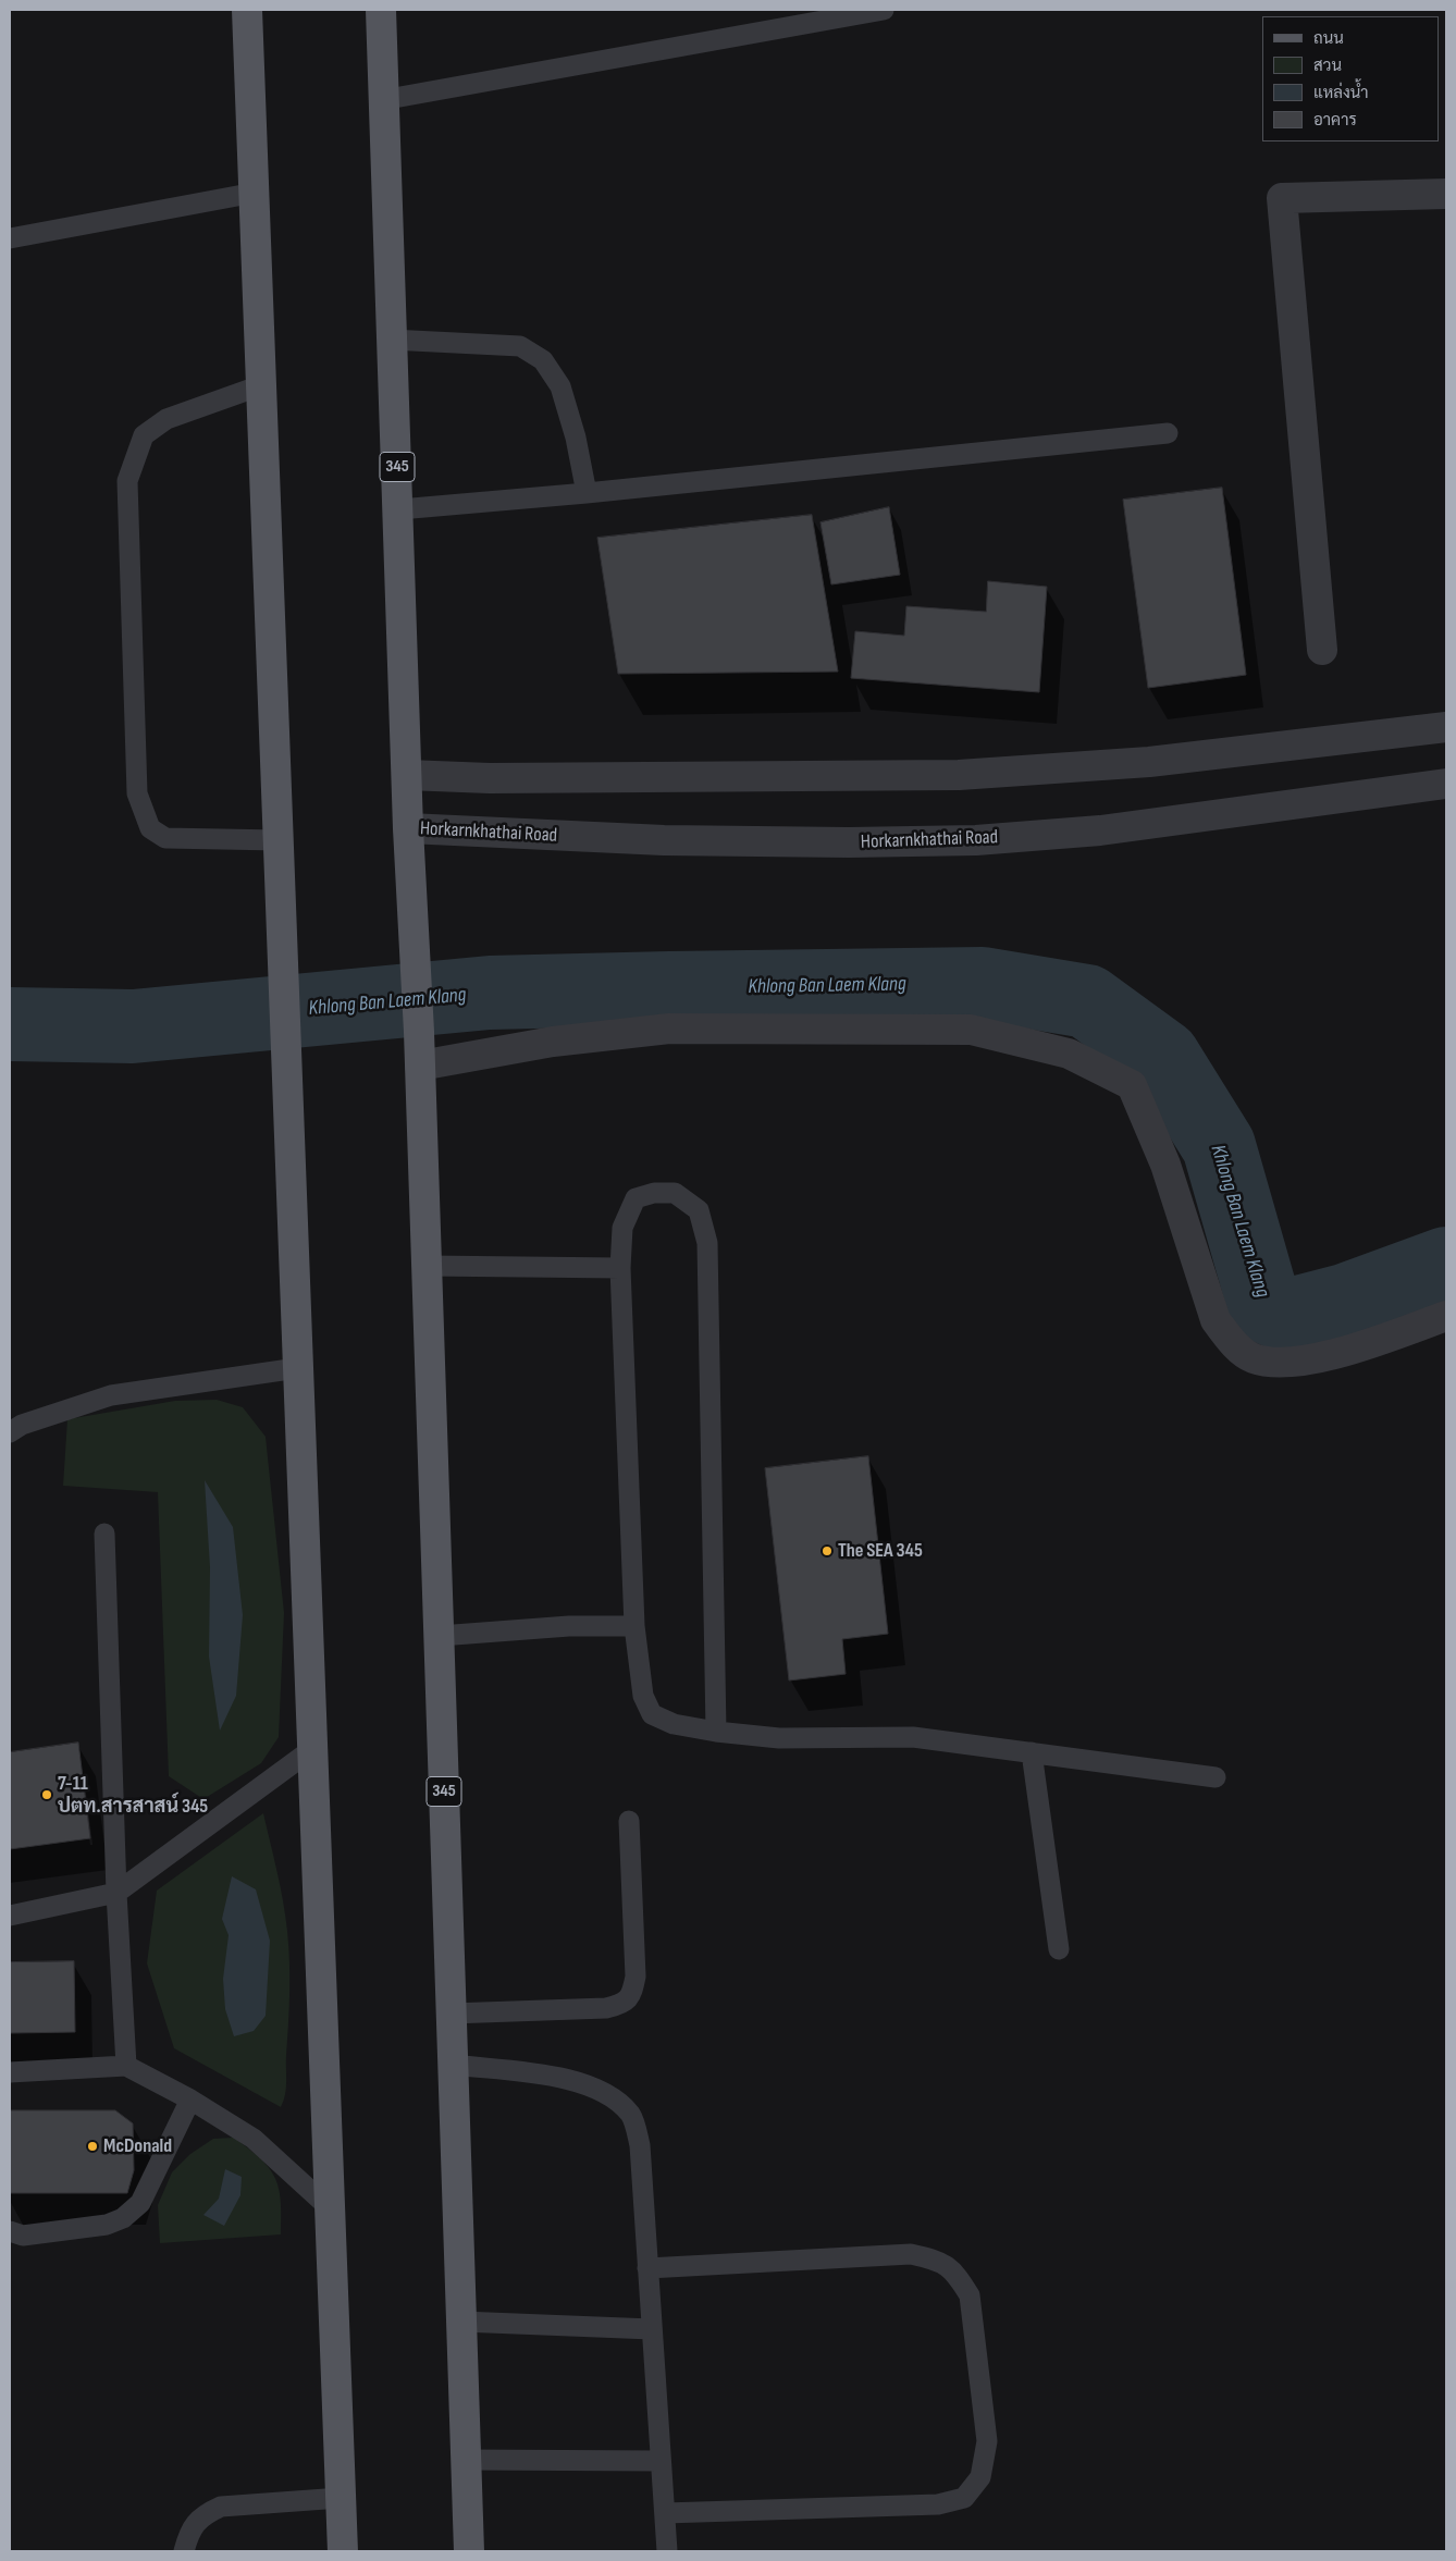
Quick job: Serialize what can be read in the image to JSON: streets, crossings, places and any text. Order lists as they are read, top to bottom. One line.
{"streets":{"main road":["345"],"street":["Horkarnkhathai Road"]},"crossings":[["345","Horkarnkhathai Road"]],"water":["Khlong Ban Laem Klang"],"places":["The SEA 345","7-11 ปตท.สารสาสน์ 345","McDonald"],"legend":["ถนน","สวน","แหล่งน้ำ","อาคาร"]}
